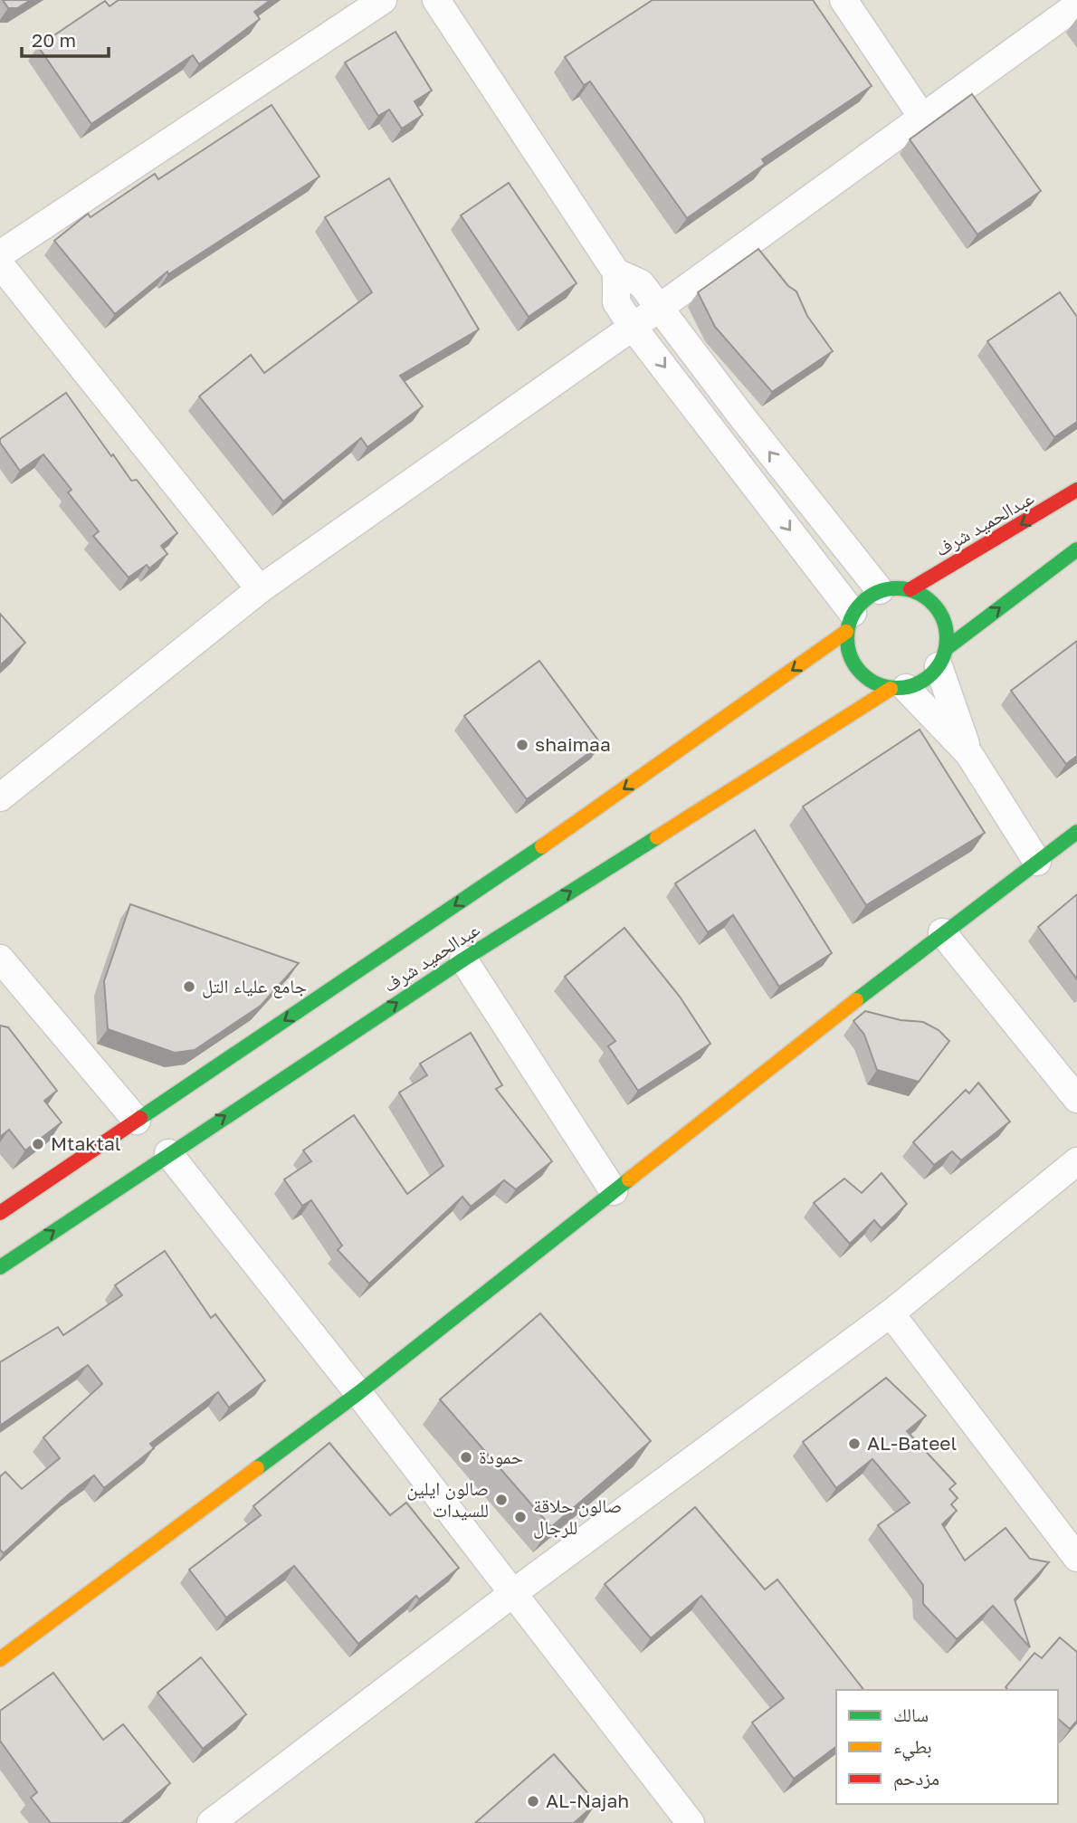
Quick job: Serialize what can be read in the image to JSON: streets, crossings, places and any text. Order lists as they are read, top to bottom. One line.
{"streets":{"main road":["عبدالحميد شرف"]},"places":["shaimaa","جامع علياء التل","Mtaktal","AL-Bateel","حمودة","صالون ايلين للسيدات","صالون حلاقة للرجال","AL-Najah"],"legend":["سالك","بطيء","مزدحم"],"scale_bar":"20 m"}
